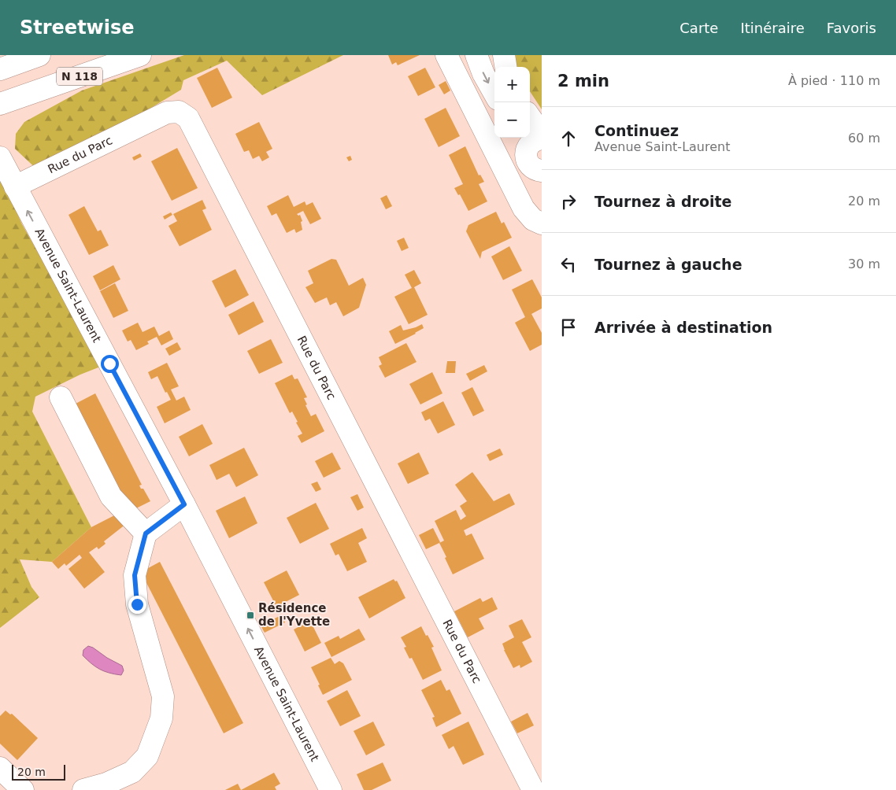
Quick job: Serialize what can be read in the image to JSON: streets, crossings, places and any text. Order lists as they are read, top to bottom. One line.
{"streets":{"main road":["N 118","Rue du Parc","Avenue Saint-Laurent"]},"crossings":[["Rue du Parc","Avenue Saint-Laurent"]],"one_way":["Avenue Saint-Laurent"],"places":{"transit":["Résidence de l'Yvette"]},"scale_bar":"20 m","page":{"header":"Streetwise","nav":["Carte","Itinéraire","Favoris"],"heading":["2 min","À pied · 110 m"],"map_buttons":["+","−"],"list":[["Continuez","Avenue Saint-Laurent","60 m"],["Tournez à droite","20 m"],["Tournez à gauche","30 m"],"Arrivée à destination"],"scale":"20 m"}}
